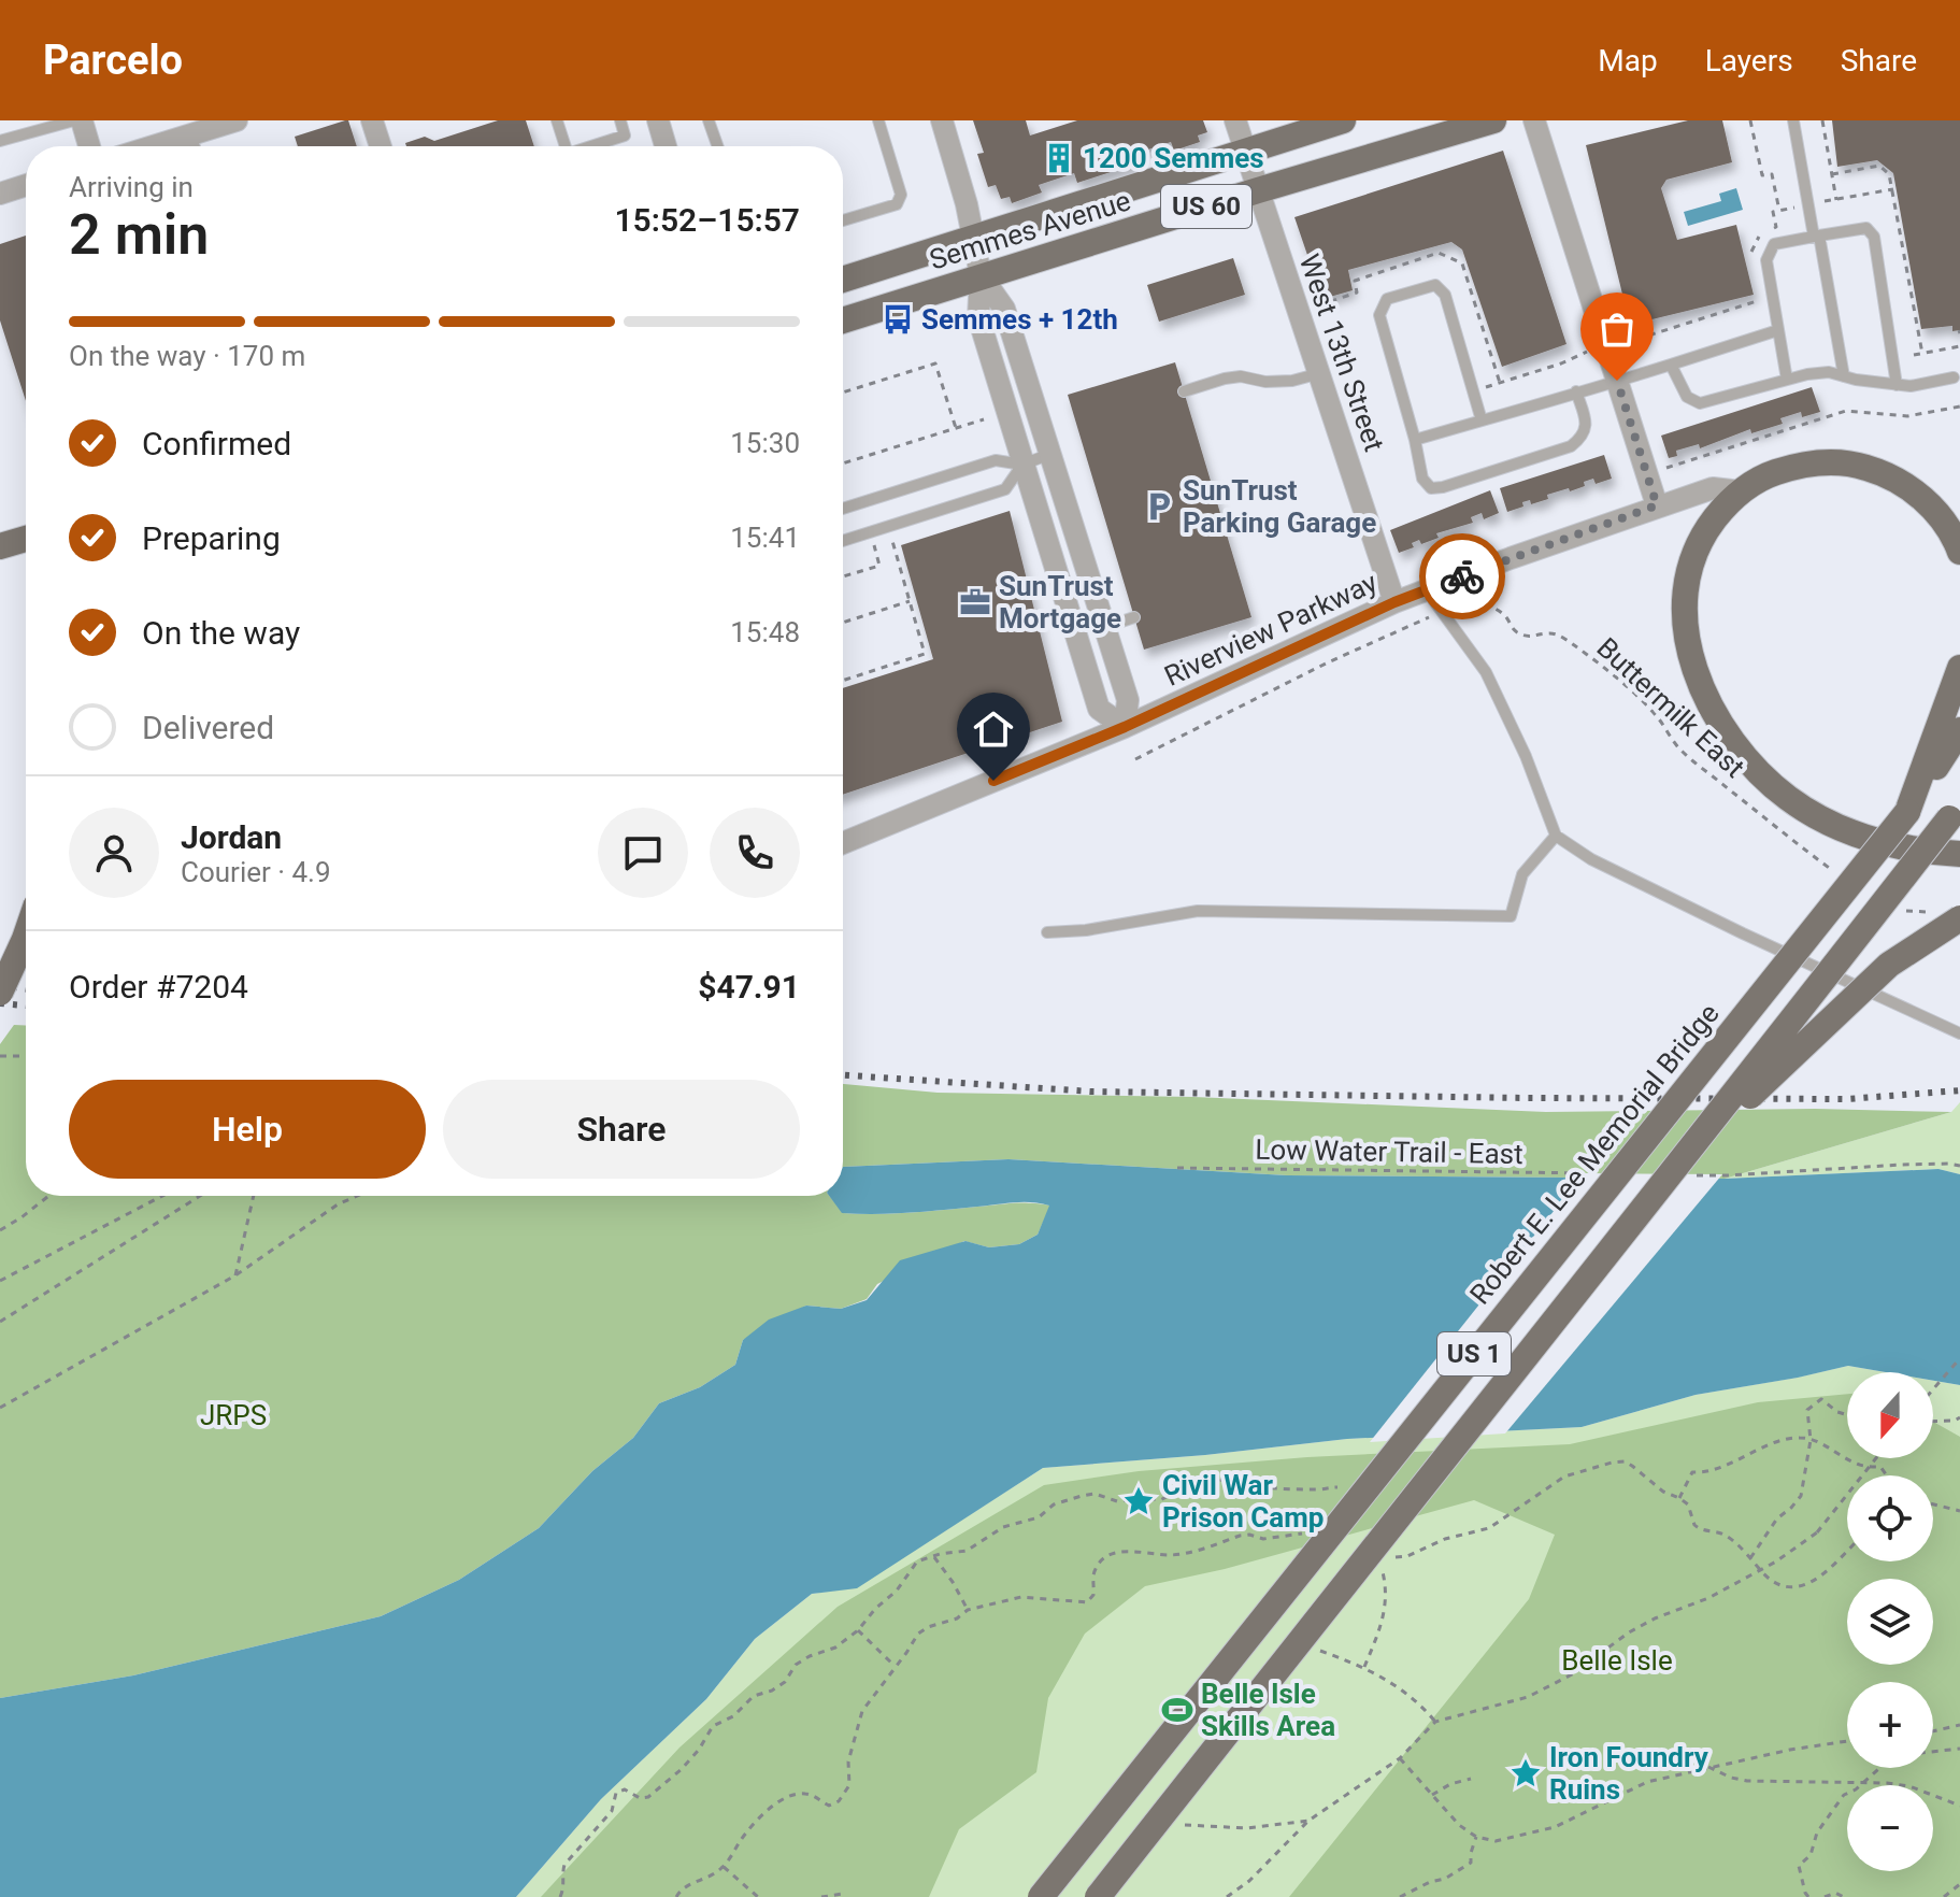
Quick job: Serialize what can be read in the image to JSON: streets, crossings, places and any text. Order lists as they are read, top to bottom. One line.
{"streets":{"main road":["US 60","Semmes Avenue","Robert E. Lee Memorial Bridge","US 1"],"street":["West 13th Street","Riverview Parkway"],"path":["Buttermilk East","Low Water Trail - East"]},"crossings":[["Semmes Avenue","West 13th Street"],["West 13th Street","Riverview Parkway"],["Robert E. Lee Memorial Bridge","US 1"]],"parks":["JRPS","Belle Isle"],"places":{"building":["1200 Semmes"],"bus stop":["Semmes + 12th"],"parking":["SunTrust Parking Garage"],"office":["SunTrust Mortgage"],"place":["Civil War Prison Camp","Iron Foundry Ruins"],"sports":["Belle Isle Skills Area"]},"north":"bottom","page":{"header":"Parcelo","nav":["Map","Layers","Share"],"heading":["2 min","Arriving in","15:52–15:57"],"panel":["Jordan","Courier · 4.9","Order #7204","$47.91"],"bar":"On the way · 170 m","list":[["Confirmed","15:30"],["Preparing","15:41"],["On the way","15:48"],"Delivered"],"buttons":["Help","Share"],"map_buttons":["+","−"]}}
